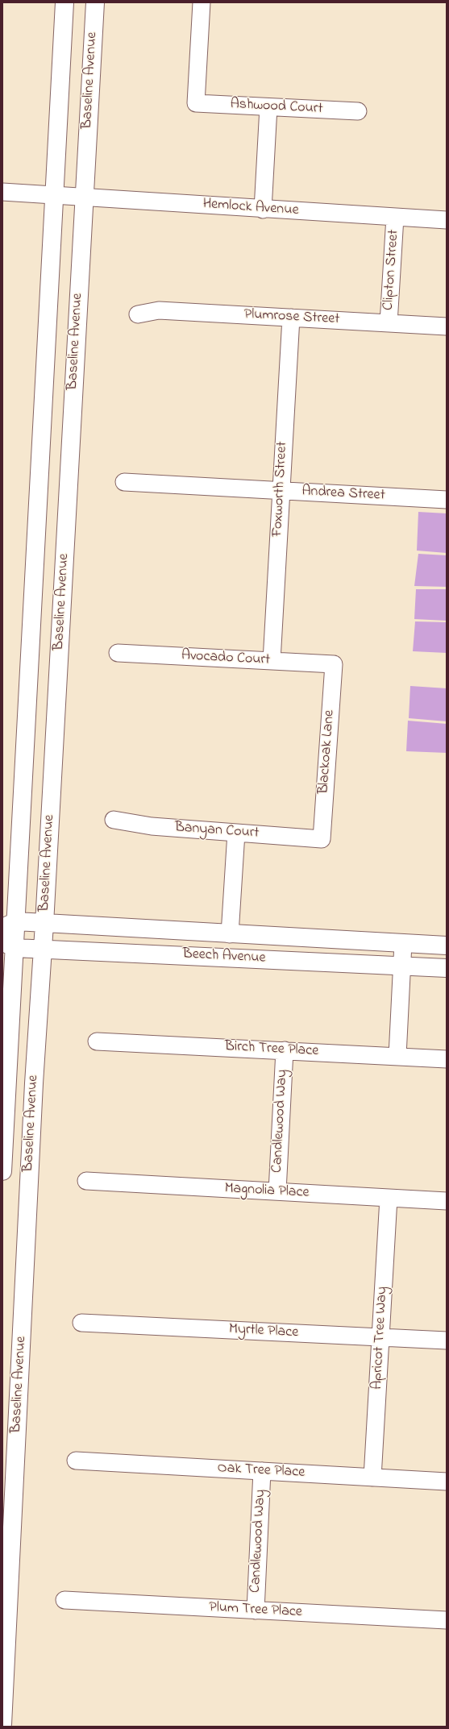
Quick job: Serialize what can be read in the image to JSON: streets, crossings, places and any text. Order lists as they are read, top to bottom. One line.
{"streets":{"main road":["Baseline Avenue","Beech Avenue"],"street":["Ashwood Court","Hemlock Avenue","Clipton Street","Plumrose Street","Foxworth Street","Andrea Street","Avocado Court","Blackoak Lane","Banyan Court","Birch Tree Place","Candlewood Way","Magnolia Place","Myrtle Place","Apricot Tree Way","Oak Tree Place","Plum Tree Place"]},"crossings":[["Baseline Avenue","Hemlock Avenue"],["Baseline Avenue","Beech Avenue"],["Hemlock Avenue","Clipton Street"],["Clipton Street","Plumrose Street"],["Plumrose Street","Foxworth Street"],["Foxworth Street","Andrea Street"],["Foxworth Street","Avocado Court"],["Avocado Court","Blackoak Lane"],["Blackoak Lane","Banyan Court"],["Birch Tree Place","Candlewood Way"],["Candlewood Way","Magnolia Place"],["Candlewood Way","Oak Tree Place"],["Candlewood Way","Plum Tree Place"],["Magnolia Place","Apricot Tree Way"],["Myrtle Place","Apricot Tree Way"],["Apricot Tree Way","Oak Tree Place"]]}
